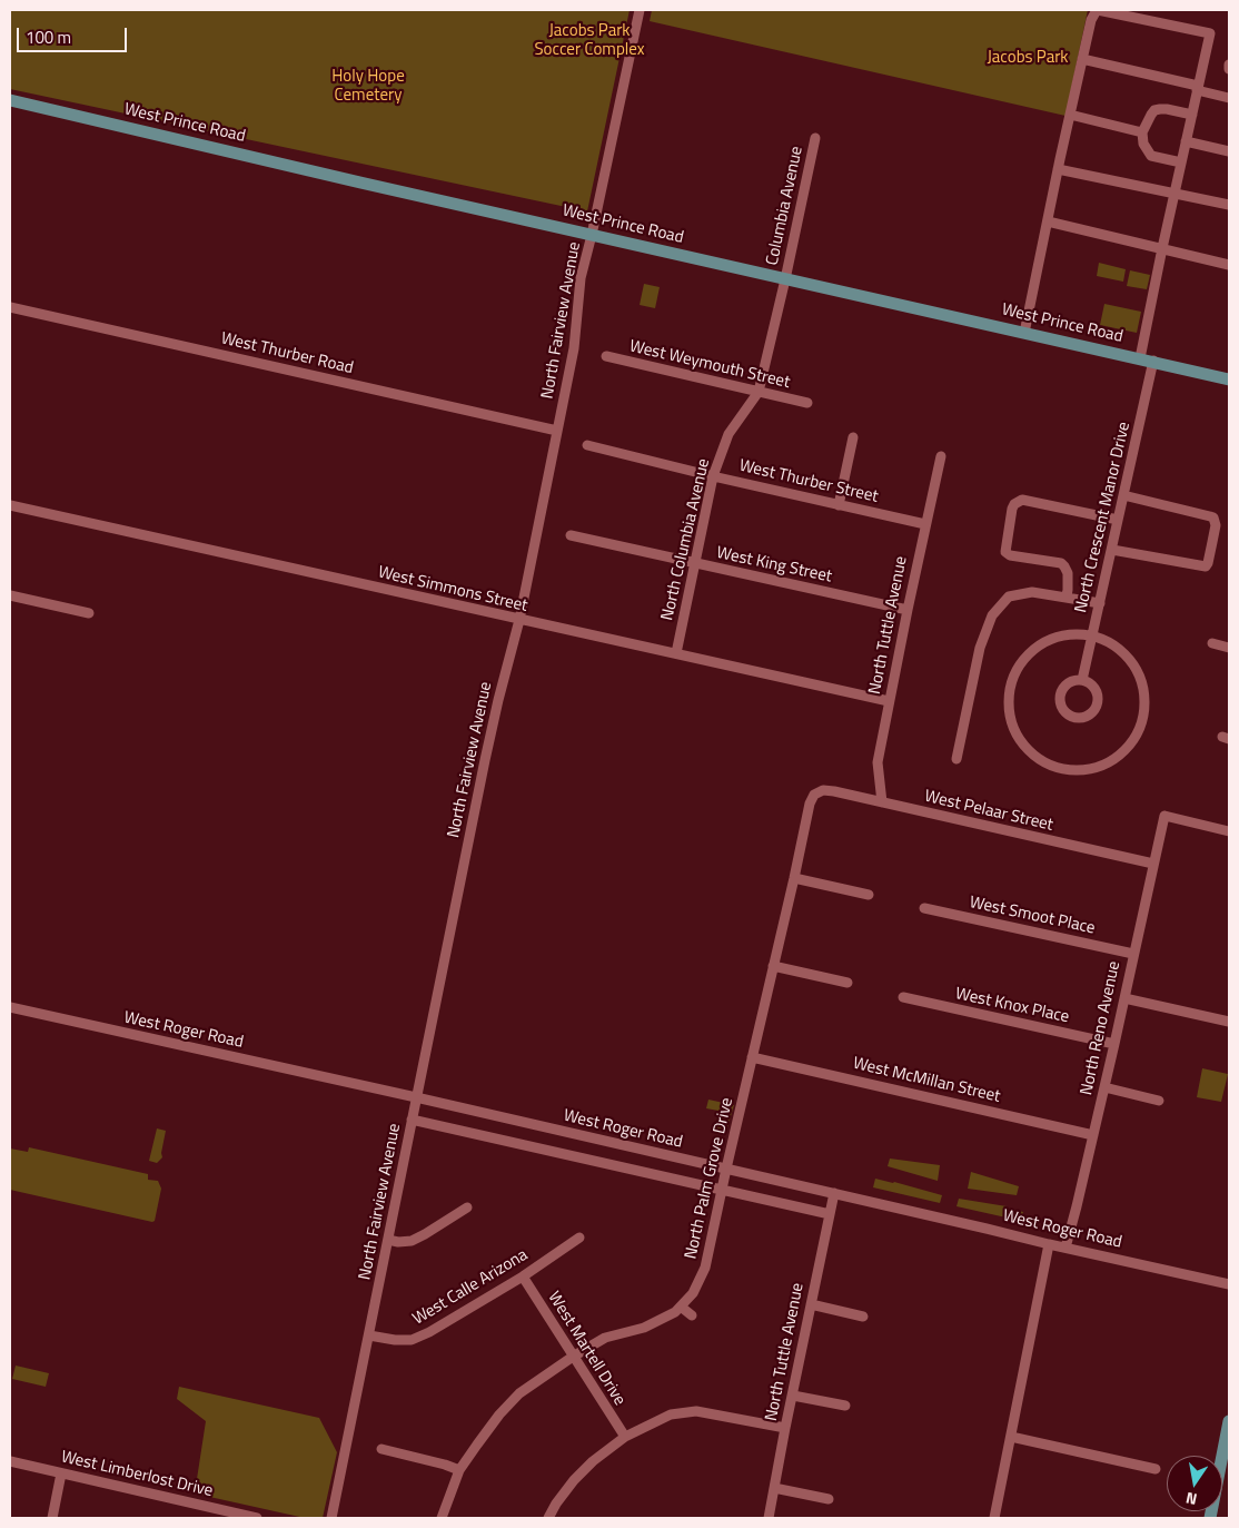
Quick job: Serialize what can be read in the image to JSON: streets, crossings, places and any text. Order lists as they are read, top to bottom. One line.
{"streets":{"main road":["West Prince Road"],"street":["Columbia Avenue","North Fairview Avenue","West Thurber Road","West Weymouth Street","West Thurber Street","North Crescent Manor Drive","North Columbia Avenue","West King Street","West Simmons Street","North Tuttle Avenue","West Pelaar Street","West Smoot Place","West Knox Place","North Reno Avenue","West Roger Road","West McMillan Street","North Palm Grove Drive","West Calle Arizona","West Martell Drive","West Limberlost Drive"]},"crossings":[["West Prince Road","Columbia Avenue"],["West Prince Road","North Fairview Avenue"],["West Prince Road","North Crescent Manor Drive"],["West Prince Road","North Columbia Avenue"],["Columbia Avenue","North Columbia Avenue"],["North Fairview Avenue","West Thurber Road"],["North Fairview Avenue","West Simmons Street"],["North Fairview Avenue","West Roger Road"],["North Fairview Avenue","West Calle Arizona"],["West Weymouth Street","North Columbia Avenue"],["West Thurber Street","North Columbia Avenue"],["West Thurber Street","North Tuttle Avenue"],["North Columbia Avenue","West King Street"],["North Columbia Avenue","West Simmons Street"],["West King Street","North Tuttle Avenue"],["West Simmons Street","North Tuttle Avenue"],["North Tuttle Avenue","West Pelaar Street"],["North Tuttle Avenue","West Roger Road"],["West Pelaar Street","North Reno Avenue"],["West Pelaar Street","North Palm Grove Drive"],["West Smoot Place","North Reno Avenue"],["West Knox Place","North Reno Avenue"],["North Reno Avenue","West Roger Road"],["North Reno Avenue","West McMillan Street"],["West Roger Road","North Palm Grove Drive"],["West McMillan Street","North Palm Grove Drive"],["North Palm Grove Drive","West Martell Drive"],["West Calle Arizona","West Martell Drive"]],"parks":["Jacobs Park Soccer Complex","Jacobs Park","Holy Hope Cemetery"],"scale_bar":"100 m","north":"bottom"}
